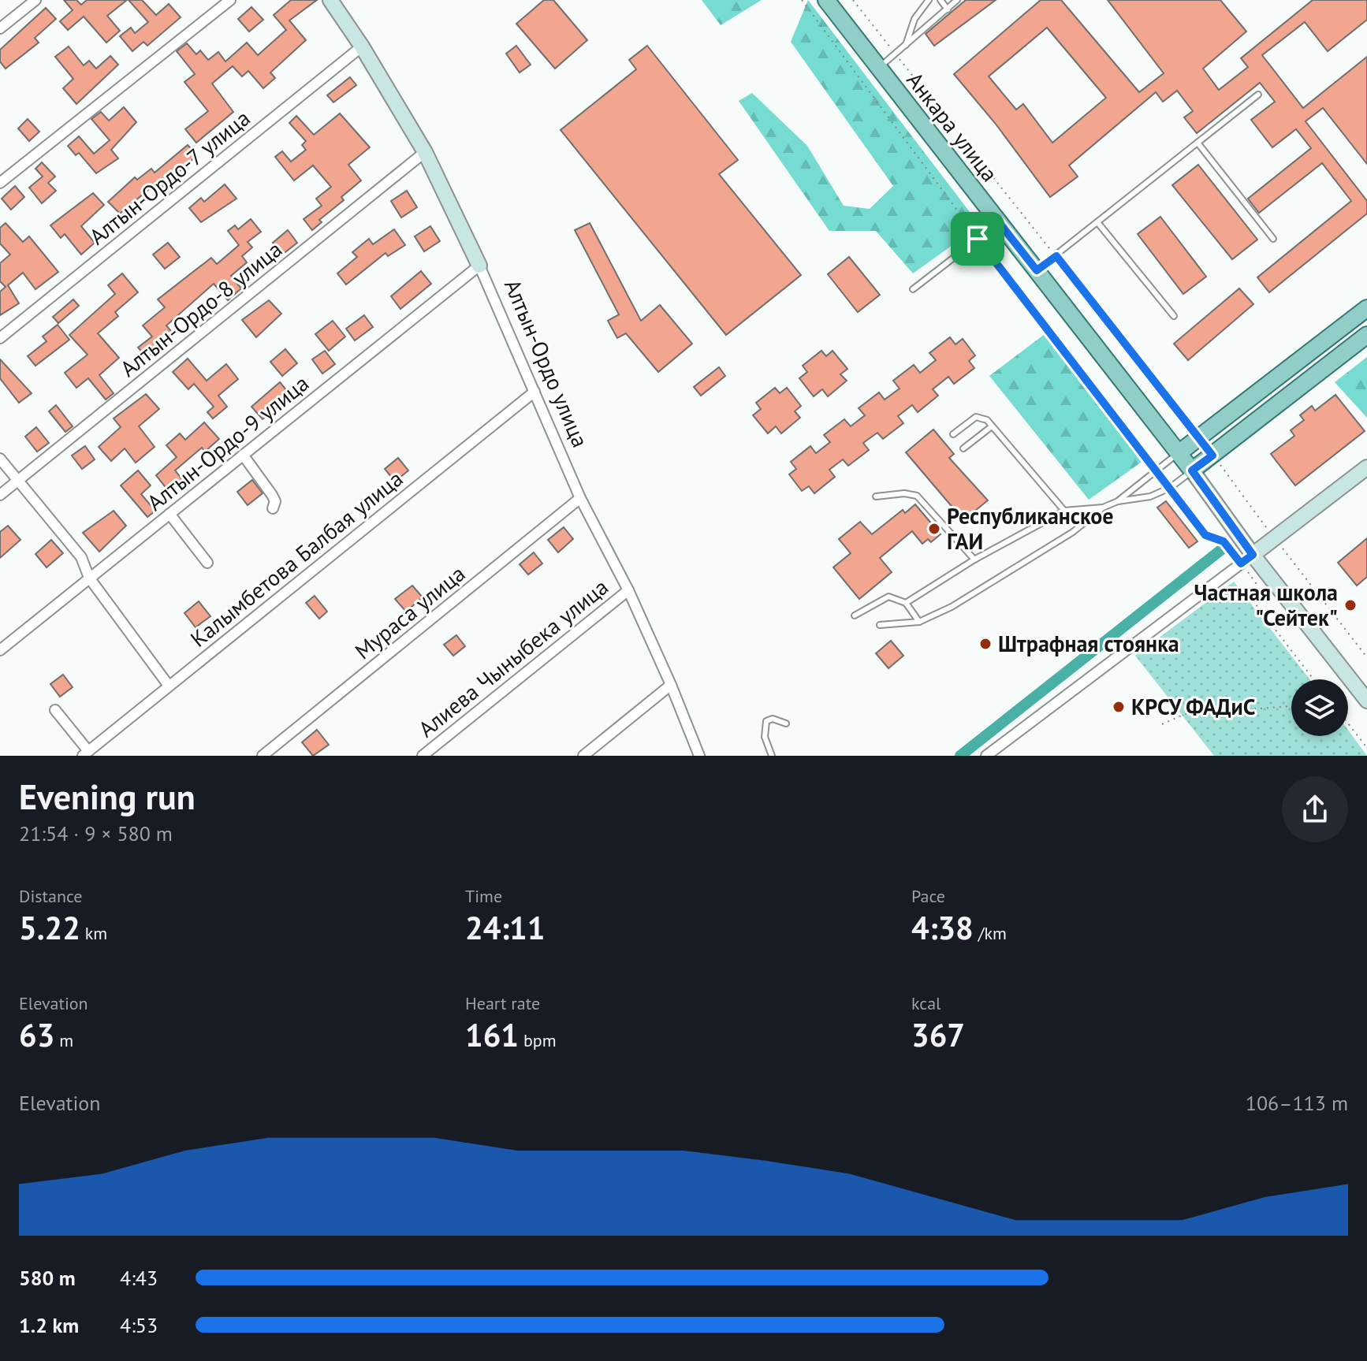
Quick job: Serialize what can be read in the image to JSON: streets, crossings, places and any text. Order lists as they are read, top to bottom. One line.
{"streets":{"main road":["Анкара улица"],"street":["Алтын-Ордо-7 улица","Алтын-Ордо-8 улица","Алтын-Ордо улица","Алтын-Ордо-9 улица","Калымбетова Балбая улица","Мураса улица","Алиева Чыныбека улица"]},"crossings":[["Алтын-Ордо-7 улица","Алтын-Ордо улица"],["Алтын-Ордо-8 улица","Алтын-Ордо улица"],["Алтын-Ордо улица","Алтын-Ордо-9 улица"],["Алтын-Ордо улица","Калымбетова Балбая улица"],["Алтын-Ордо улица","Мураса улица"],["Алтын-Ордо улица","Алиева Чыныбека улица"]],"places":["Республиканское ГАИ","Частная школа \"Сейтек\"","Штрафная стоянка","КРСУ ФАДиС"],"page":{"heading":["Evening run","21:54 · 9 × 580 m"],"stats":[["Distance","5.22 km"],["Time","24:11"],["Pace","4:38 /km"],["Elevation","63 m"],["Heart rate","161 bpm"],["kcal","367"]],"chart":["Elevation","106–113 m"],"list":[{"name":"580 m","note":"4:43"},{"name":"1.2 km","note":"4:53"}]}}
